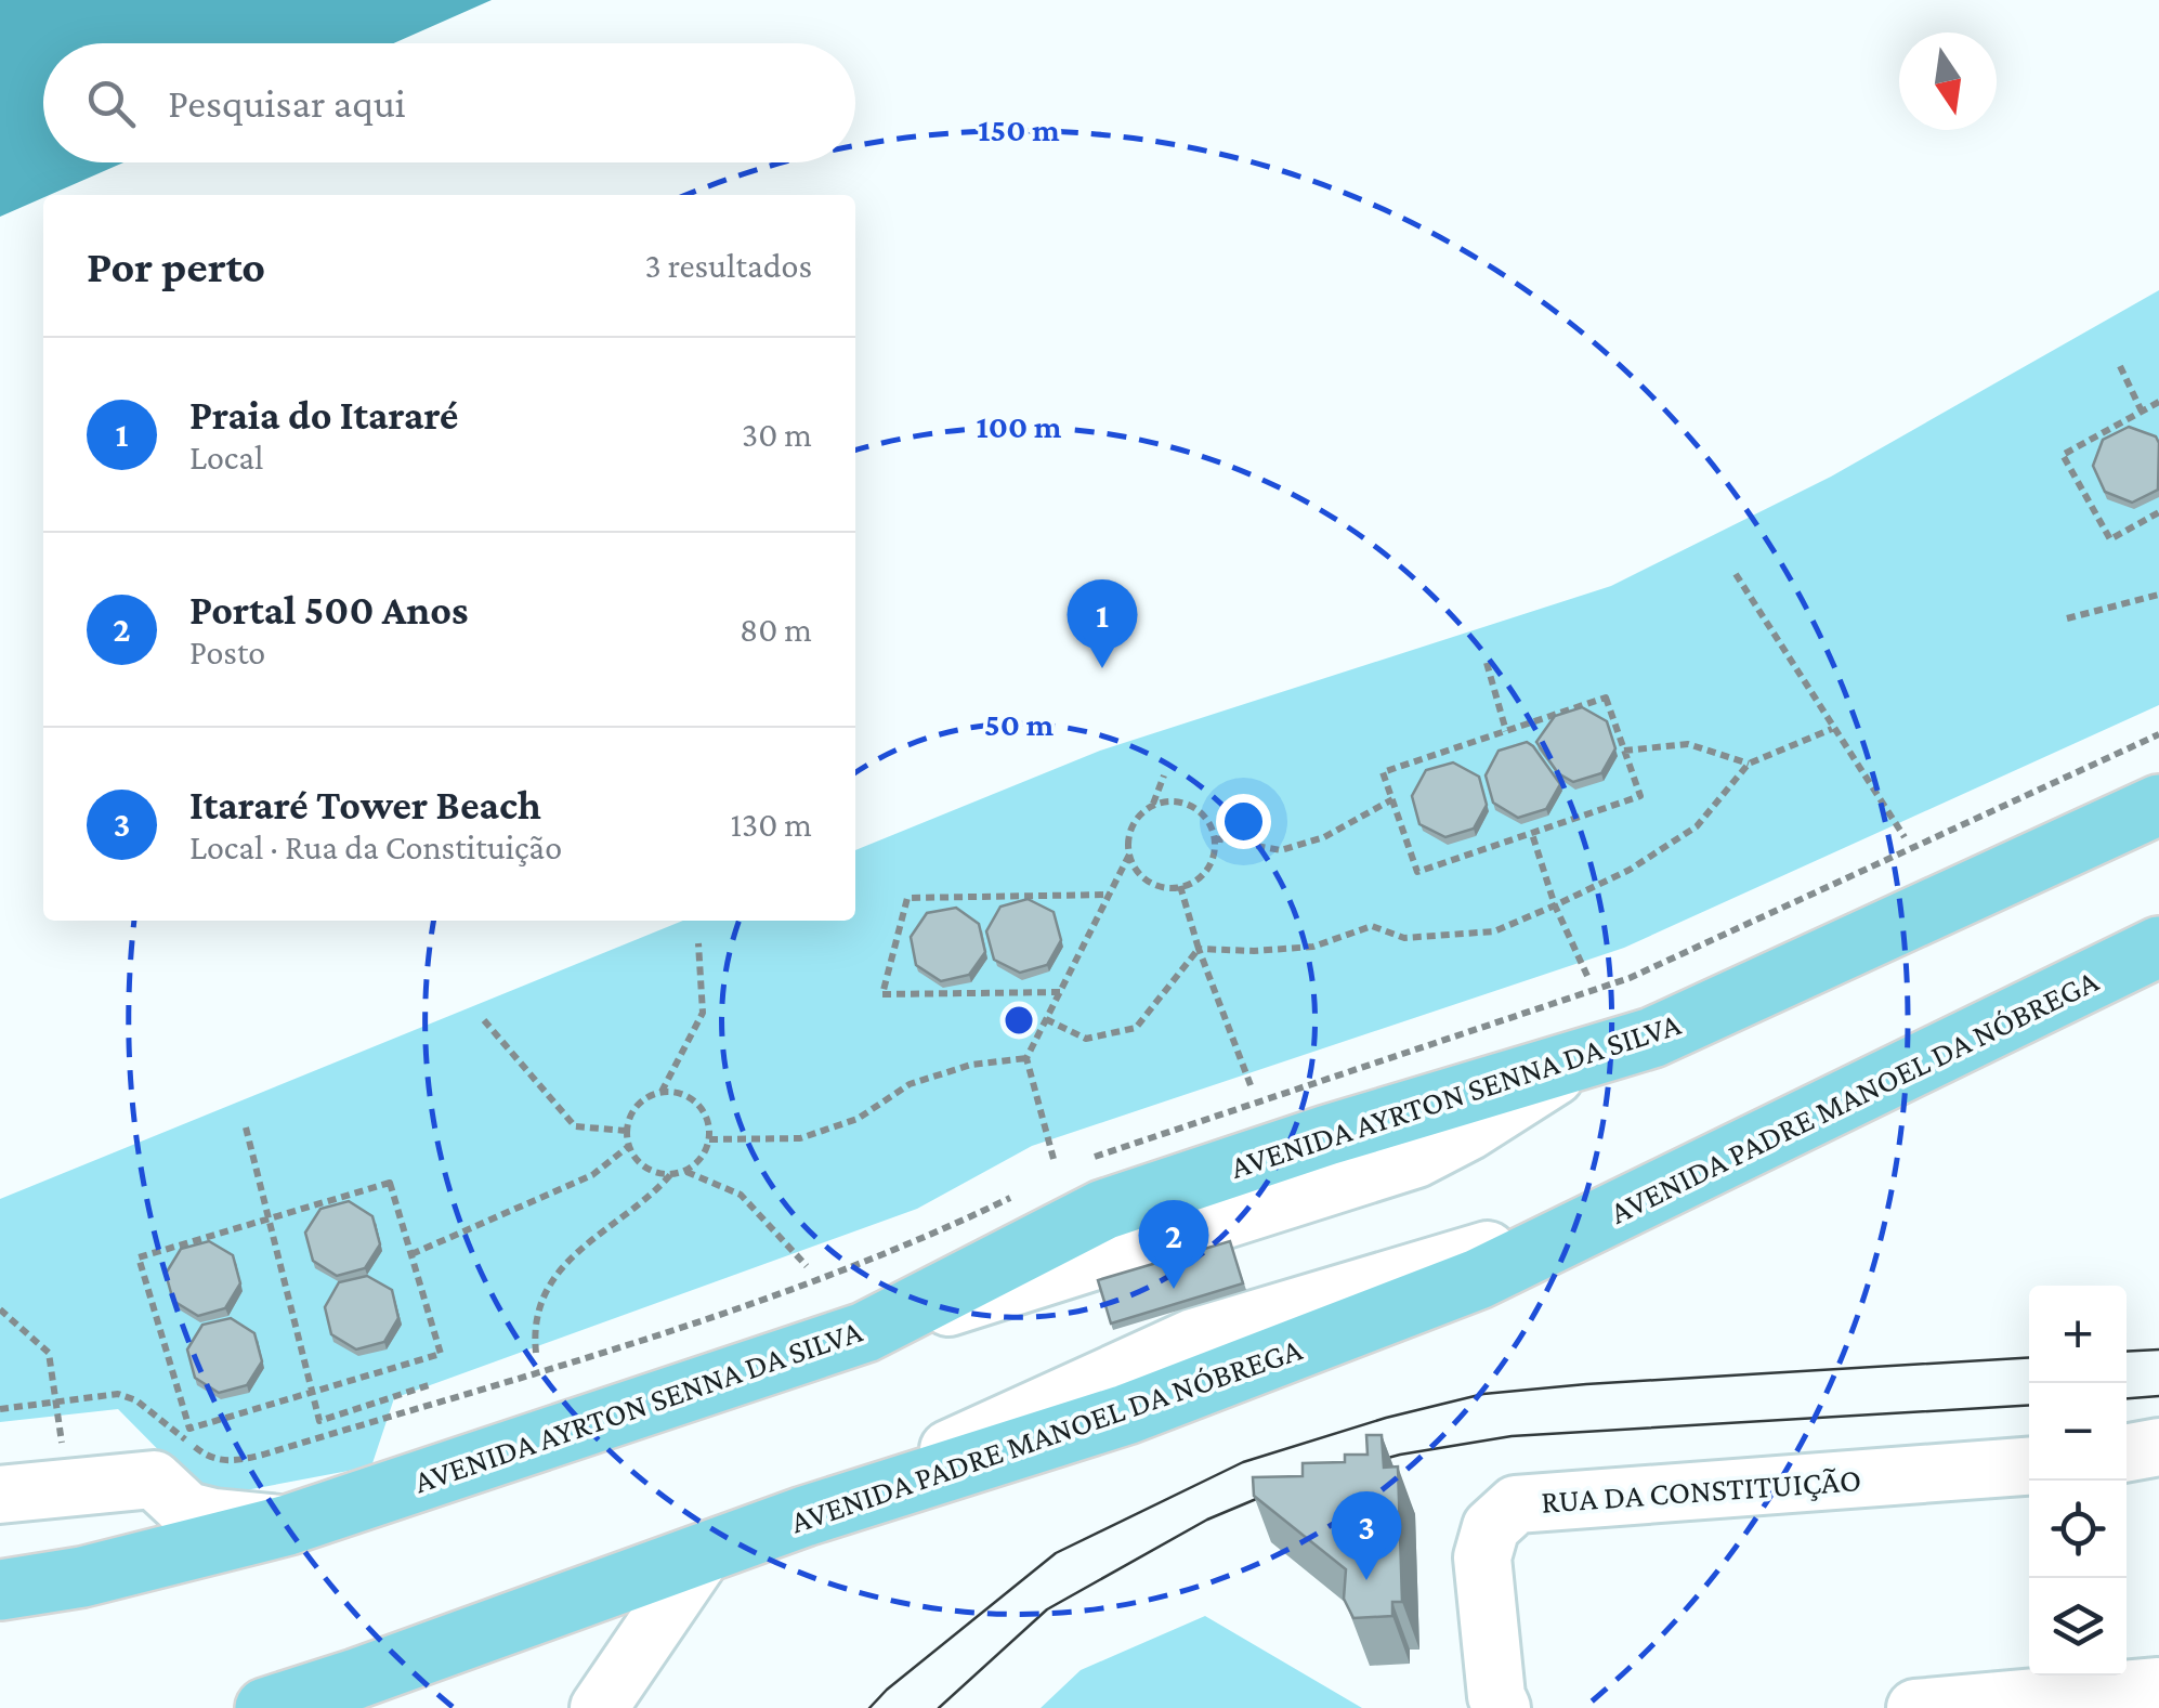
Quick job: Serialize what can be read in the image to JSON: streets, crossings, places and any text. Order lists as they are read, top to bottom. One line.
{"streets":{"main road":["AVENIDA AYRTON SENNA DA SILVA","AVENIDA PADRE MANOEL DA NÓBREGA"],"street":["RUA DA CONSTITUIÇÃO"]},"north":"bottom","page":{"search":"Pesquisar aqui","heading":["Por perto","3 resultados"],"list":[{"mark":"1","name":"Praia do Itararé","note":"Local","value":"30 m"},{"mark":"2","name":"Portal 500 Anos","note":"Posto","value":"80 m"},{"mark":"3","name":"Itararé Tower Beach","note":"Local · Rua da Constituição","value":"130 m"}],"pins":["1","2","3"],"map_buttons":["+","−"]},"rings":["150 m","100 m","50 m"]}
